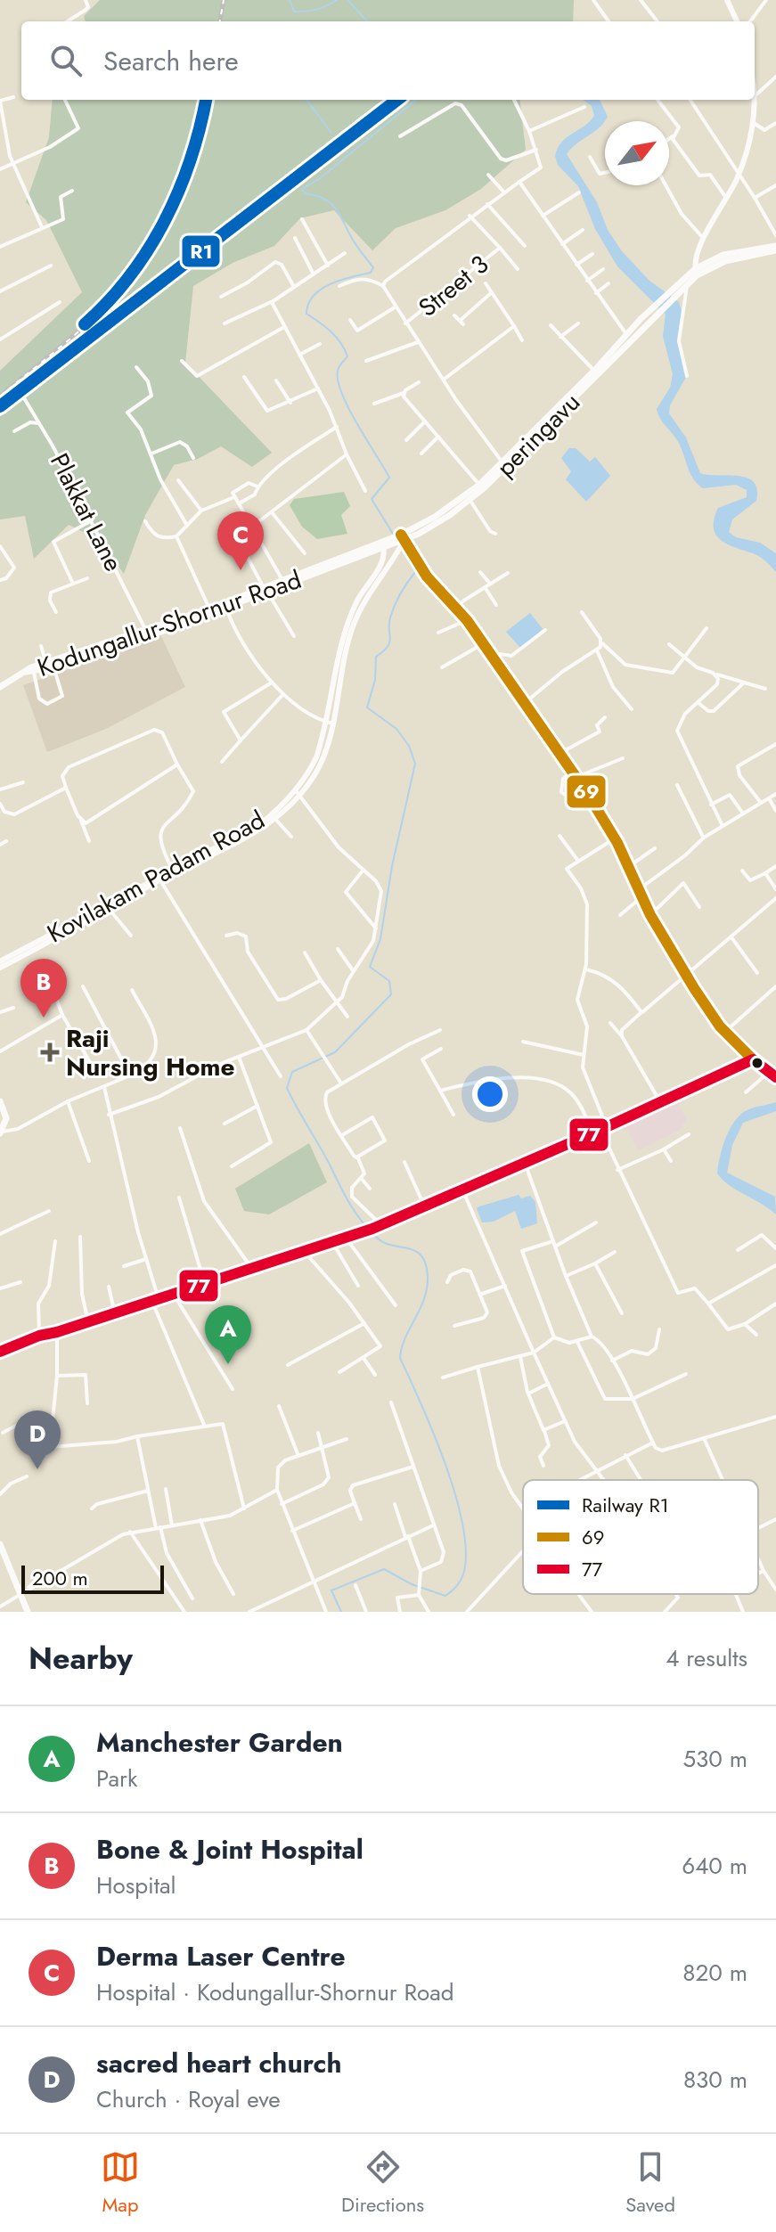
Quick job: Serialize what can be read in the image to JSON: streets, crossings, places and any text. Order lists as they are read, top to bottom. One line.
{"streets":{"main road":["peringavu","Kodungallur-Shornur Road","Kovilakam Padam Road"],"street":["Street 3","Plakkat Lane"]},"crossings":[["peringavu","Kodungallur-Shornur Road"],["peringavu","Kovilakam Padam Road"],["Plakkat Lane","Kodungallur-Shornur Road"],["Kodungallur-Shornur Road","Kovilakam Padam Road"]],"places":{"health":["Raji Nursing Home"]},"lines":["rail line R1","transit line 69","transit line 77"],"legend":["Railway R1","69","77"],"scale_bar":"200 m","north":"top right","page":{"search":"Search here","pins":["C","B","A","D"],"scale":"200 m","heading":["Nearby","4 results"],"list":[{"mark":"A","name":"Manchester Garden","note":"Park","value":"530 m"},{"mark":"B","name":"Bone & Joint Hospital","note":"Hospital","value":"640 m"},{"mark":"C","name":"Derma Laser Centre","note":"Hospital · Kodungallur-Shornur Road","value":"820 m"},{"mark":"D","name":"sacred heart church","note":"Church · Royal eve","value":"830 m"}],"nav":["Map","Directions","Saved"]}}
